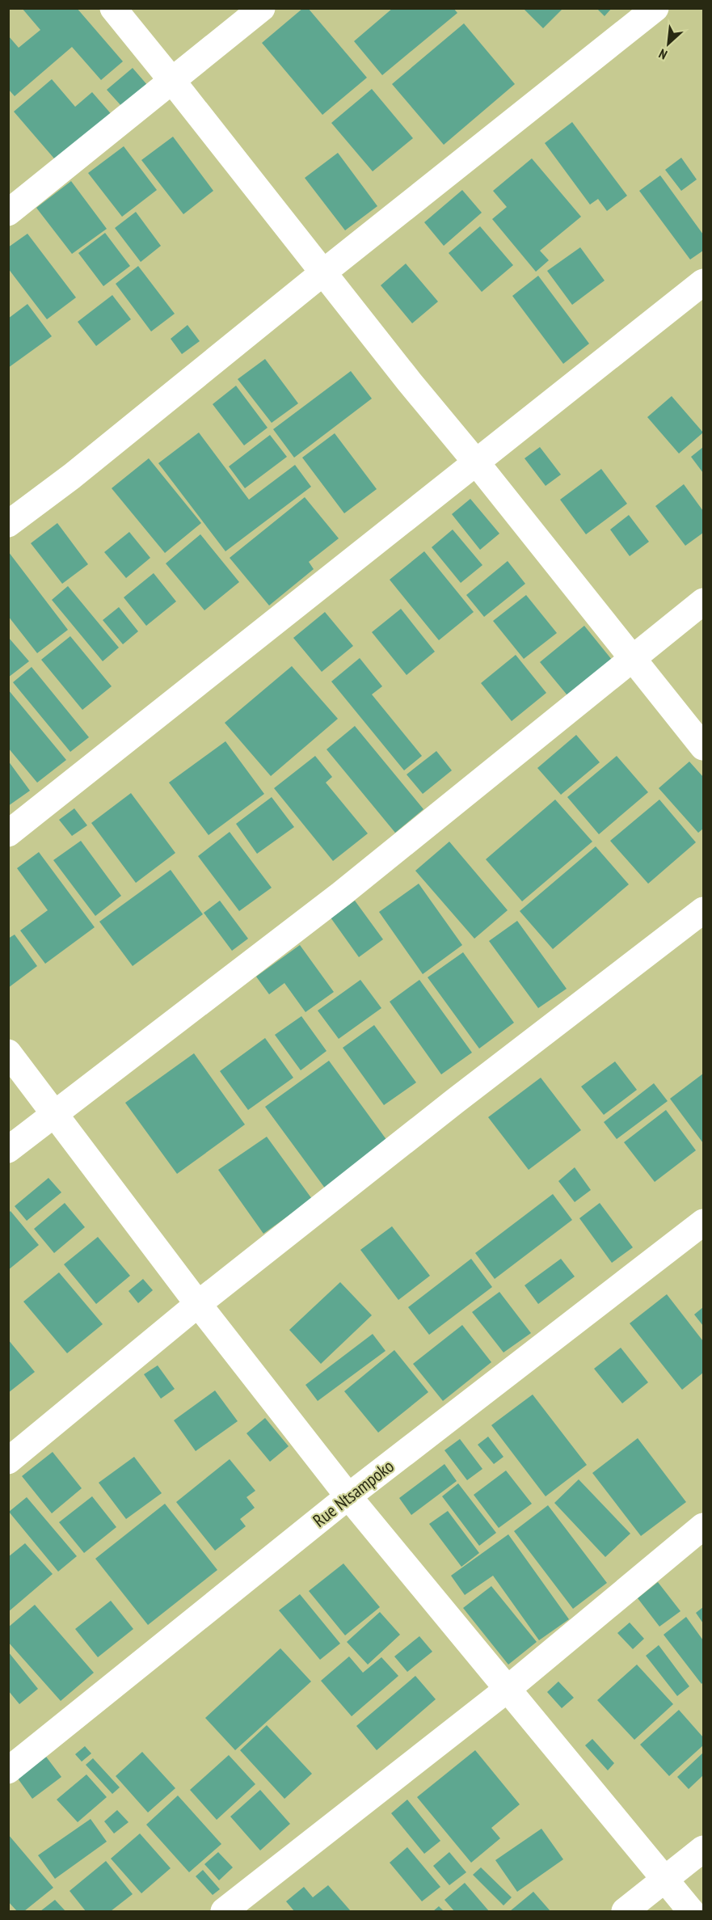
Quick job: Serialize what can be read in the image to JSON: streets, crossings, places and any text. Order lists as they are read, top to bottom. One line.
{"streets":{"street":["Rue Ntsampoko"]},"north":"bottom left"}
